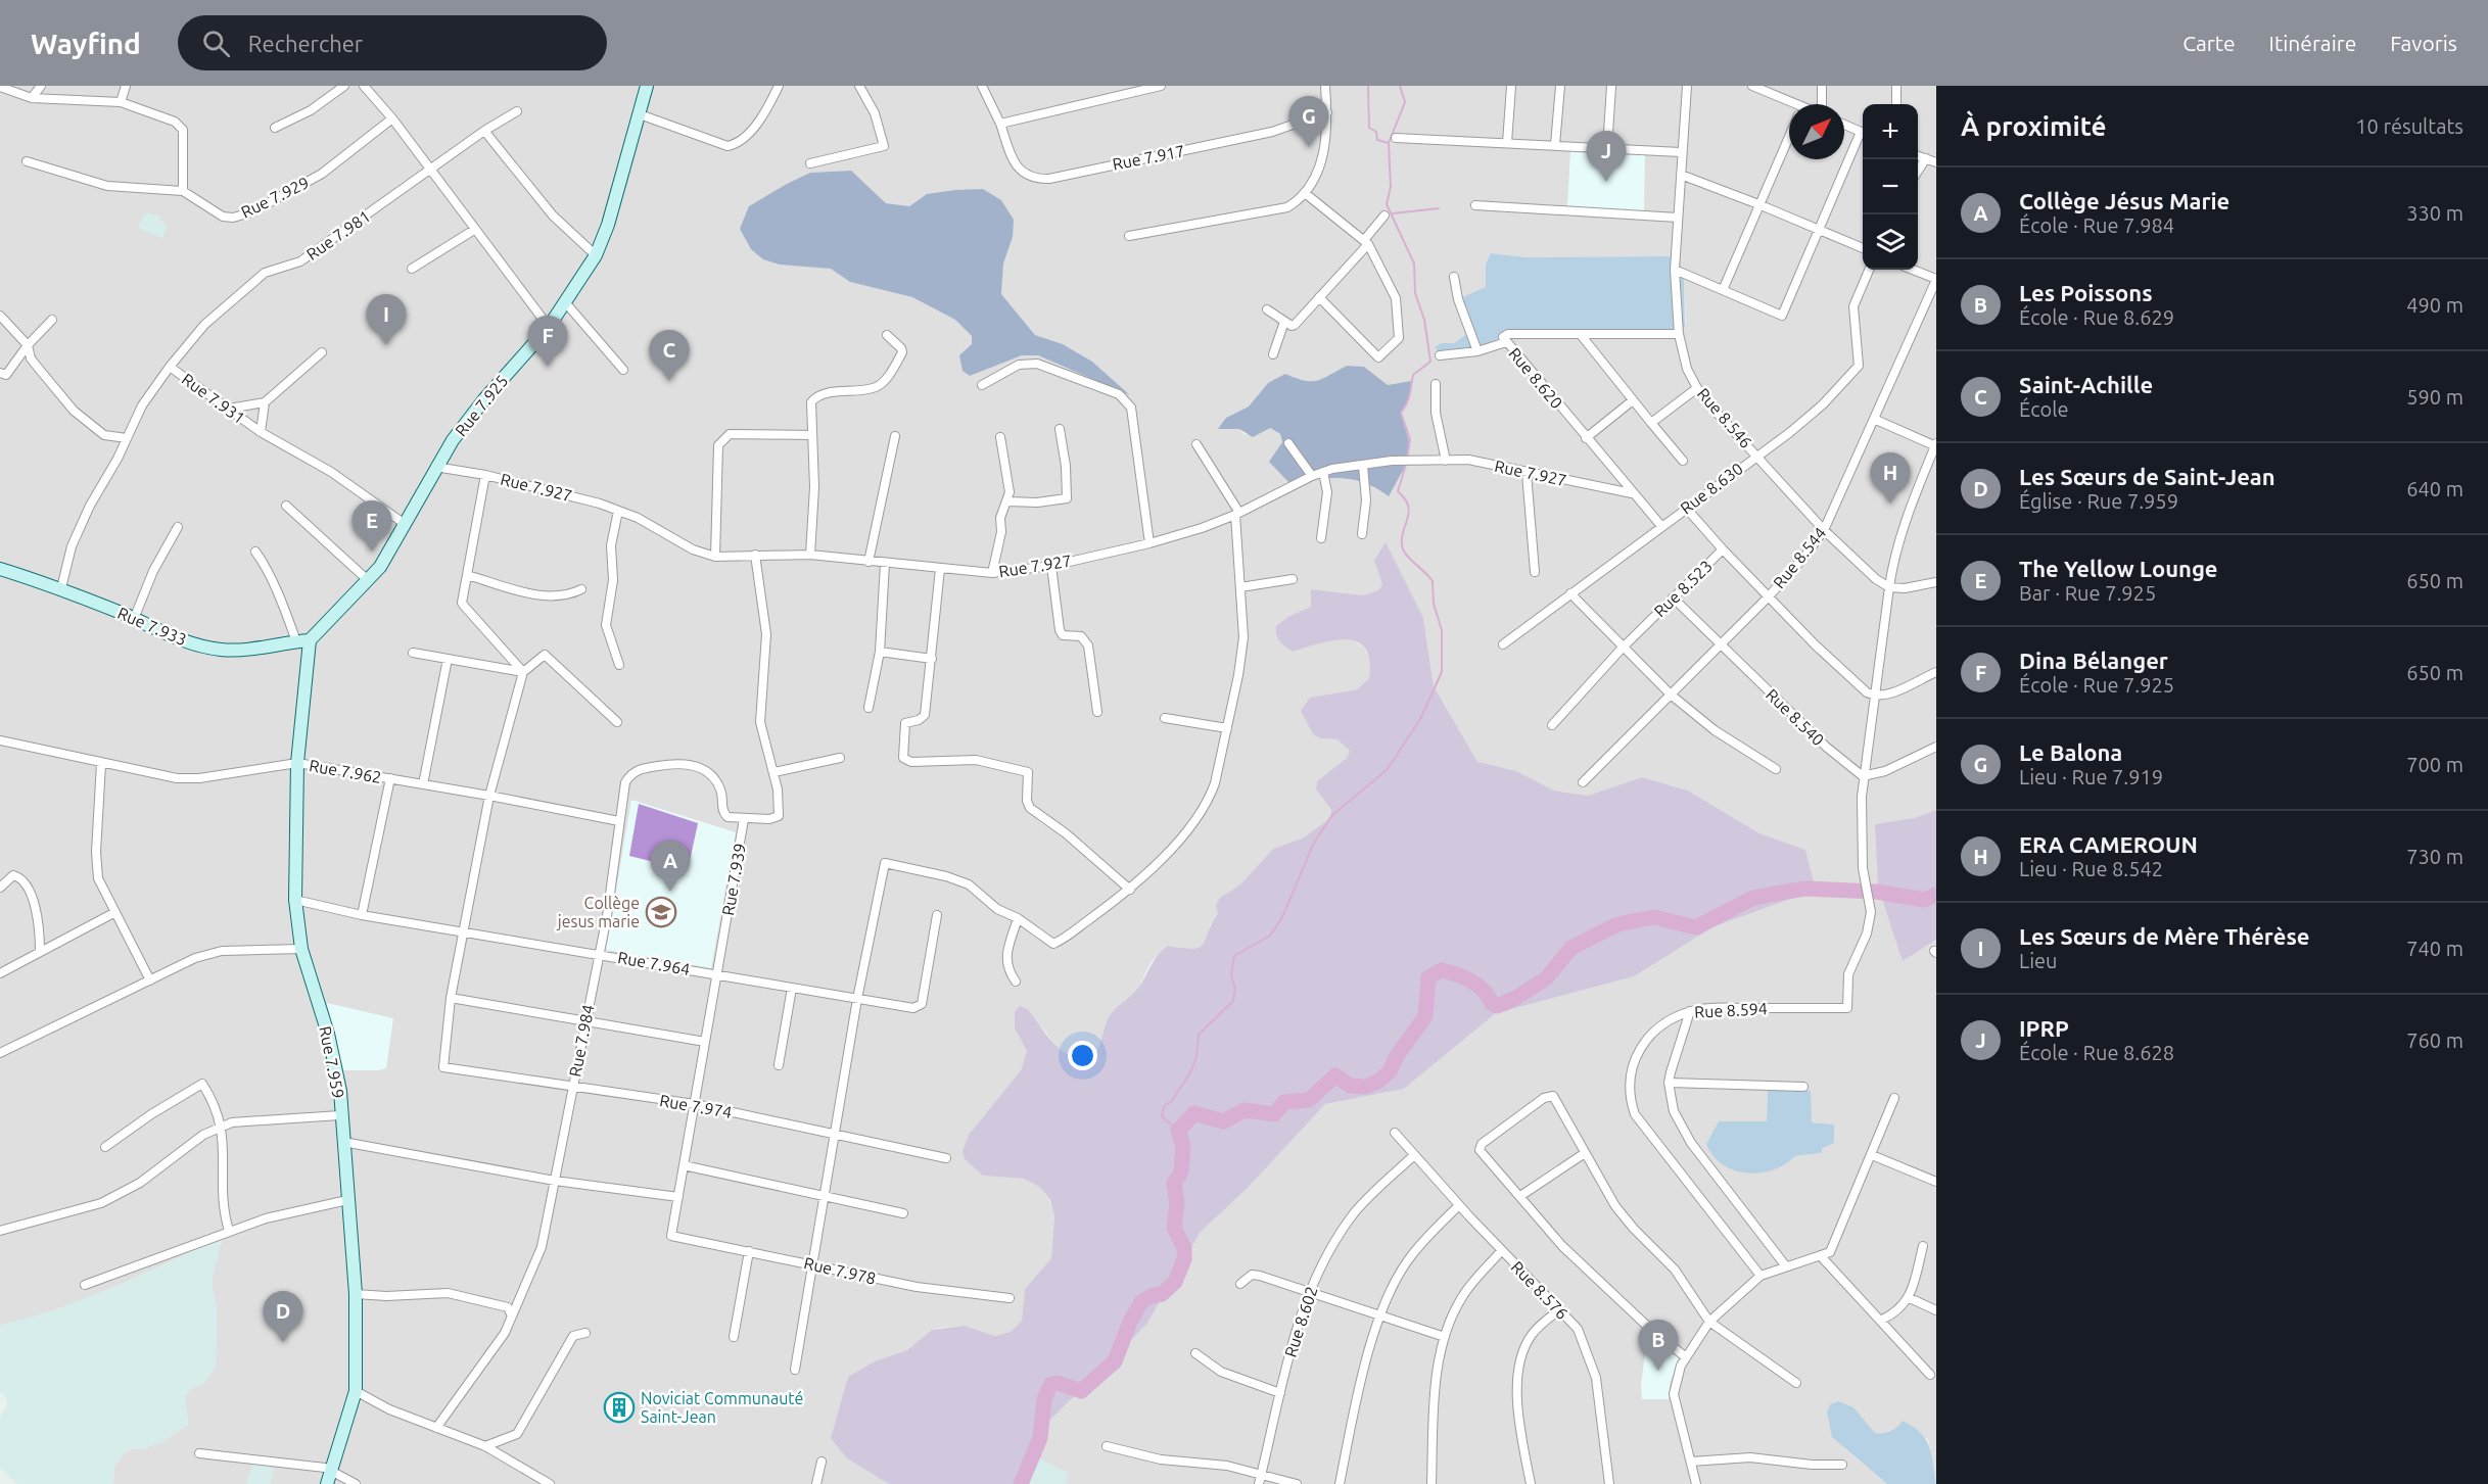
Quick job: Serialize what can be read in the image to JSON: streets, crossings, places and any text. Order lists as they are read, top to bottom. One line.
{"streets":{"street":["Rue 7.917","Rue 7.929","Rue 7.981","Rue 8.620","Rue 7.931","Rue 7.925","Rue 8.546","Rue 7.927","Rue 8.630","Rue 8.544","Rue 8.523","Rue 7.933","Rue 8.540","Rue 7.962","Rue 7.939","Rue 7.964","Rue 8.594","Rue 7.984","Rue 7.959","Rue 7.974","Rue 7.978","Rue 8.576","Rue 8.602"]},"crossings":[["Rue 7.981","Rue 7.931"],["Rue 8.620","Rue 8.546"],["Rue 8.620","Rue 7.927"],["Rue 8.620","Rue 8.630"],["Rue 7.931","Rue 7.925"],["Rue 7.931","Rue 7.933"],["Rue 7.925","Rue 7.927"],["Rue 7.925","Rue 7.933"],["Rue 7.925","Rue 7.959"],["Rue 8.546","Rue 8.630"],["Rue 8.546","Rue 8.544"],["Rue 7.927","Rue 7.939"],["Rue 8.544","Rue 8.523"],["Rue 8.544","Rue 8.540"],["Rue 8.523","Rue 8.540"],["Rue 7.933","Rue 7.959"],["Rue 8.540","Rue 8.594"],["Rue 7.962","Rue 7.984"],["Rue 7.962","Rue 7.959"],["Rue 7.939","Rue 7.964"],["Rue 7.939","Rue 7.984"],["Rue 7.939","Rue 7.974"],["Rue 7.939","Rue 7.978"],["Rue 7.964","Rue 7.984"],["Rue 7.964","Rue 7.959"],["Rue 7.984","Rue 7.974"],["Rue 8.576","Rue 8.602"]],"places":{"school or university":["Collège jesus marie"],"building":["Noviciat Communauté Saint-Jean"]},"north":"top right","page":{"header":"Wayfind","search":"Rechercher","nav":["Carte","Itinéraire","Favoris"],"heading":["À proximité","10 résultats"],"pins":["G","J","I","F","C","H","E","A","D","B"],"map_buttons":["+","−"],"list":[{"mark":"A","name":"Collège Jésus Marie","note":"École · Rue 7.984","value":"330 m"},{"mark":"B","name":"Les Poissons","note":"École · Rue 8.629","value":"490 m"},{"mark":"C","name":"Saint-Achille","note":"École","value":"590 m"},{"mark":"D","name":"Les Sœurs de Saint-Jean","note":"Église · Rue 7.959","value":"640 m"},{"mark":"E","name":"The Yellow Lounge","note":"Bar · Rue 7.925","value":"650 m"},{"mark":"F","name":"Dina Bélanger","note":"École · Rue 7.925","value":"650 m"},{"mark":"G","name":"Le Balona","note":"Lieu · Rue 7.919","value":"700 m"},{"mark":"H","name":"ERA CAMEROUN","note":"Lieu · Rue 8.542","value":"730 m"},{"mark":"I","name":"Les Sœurs de Mère Thérèse","note":"Lieu","value":"740 m"},{"mark":"J","name":"IPRP","note":"École · Rue 8.628","value":"760 m"}]}}
